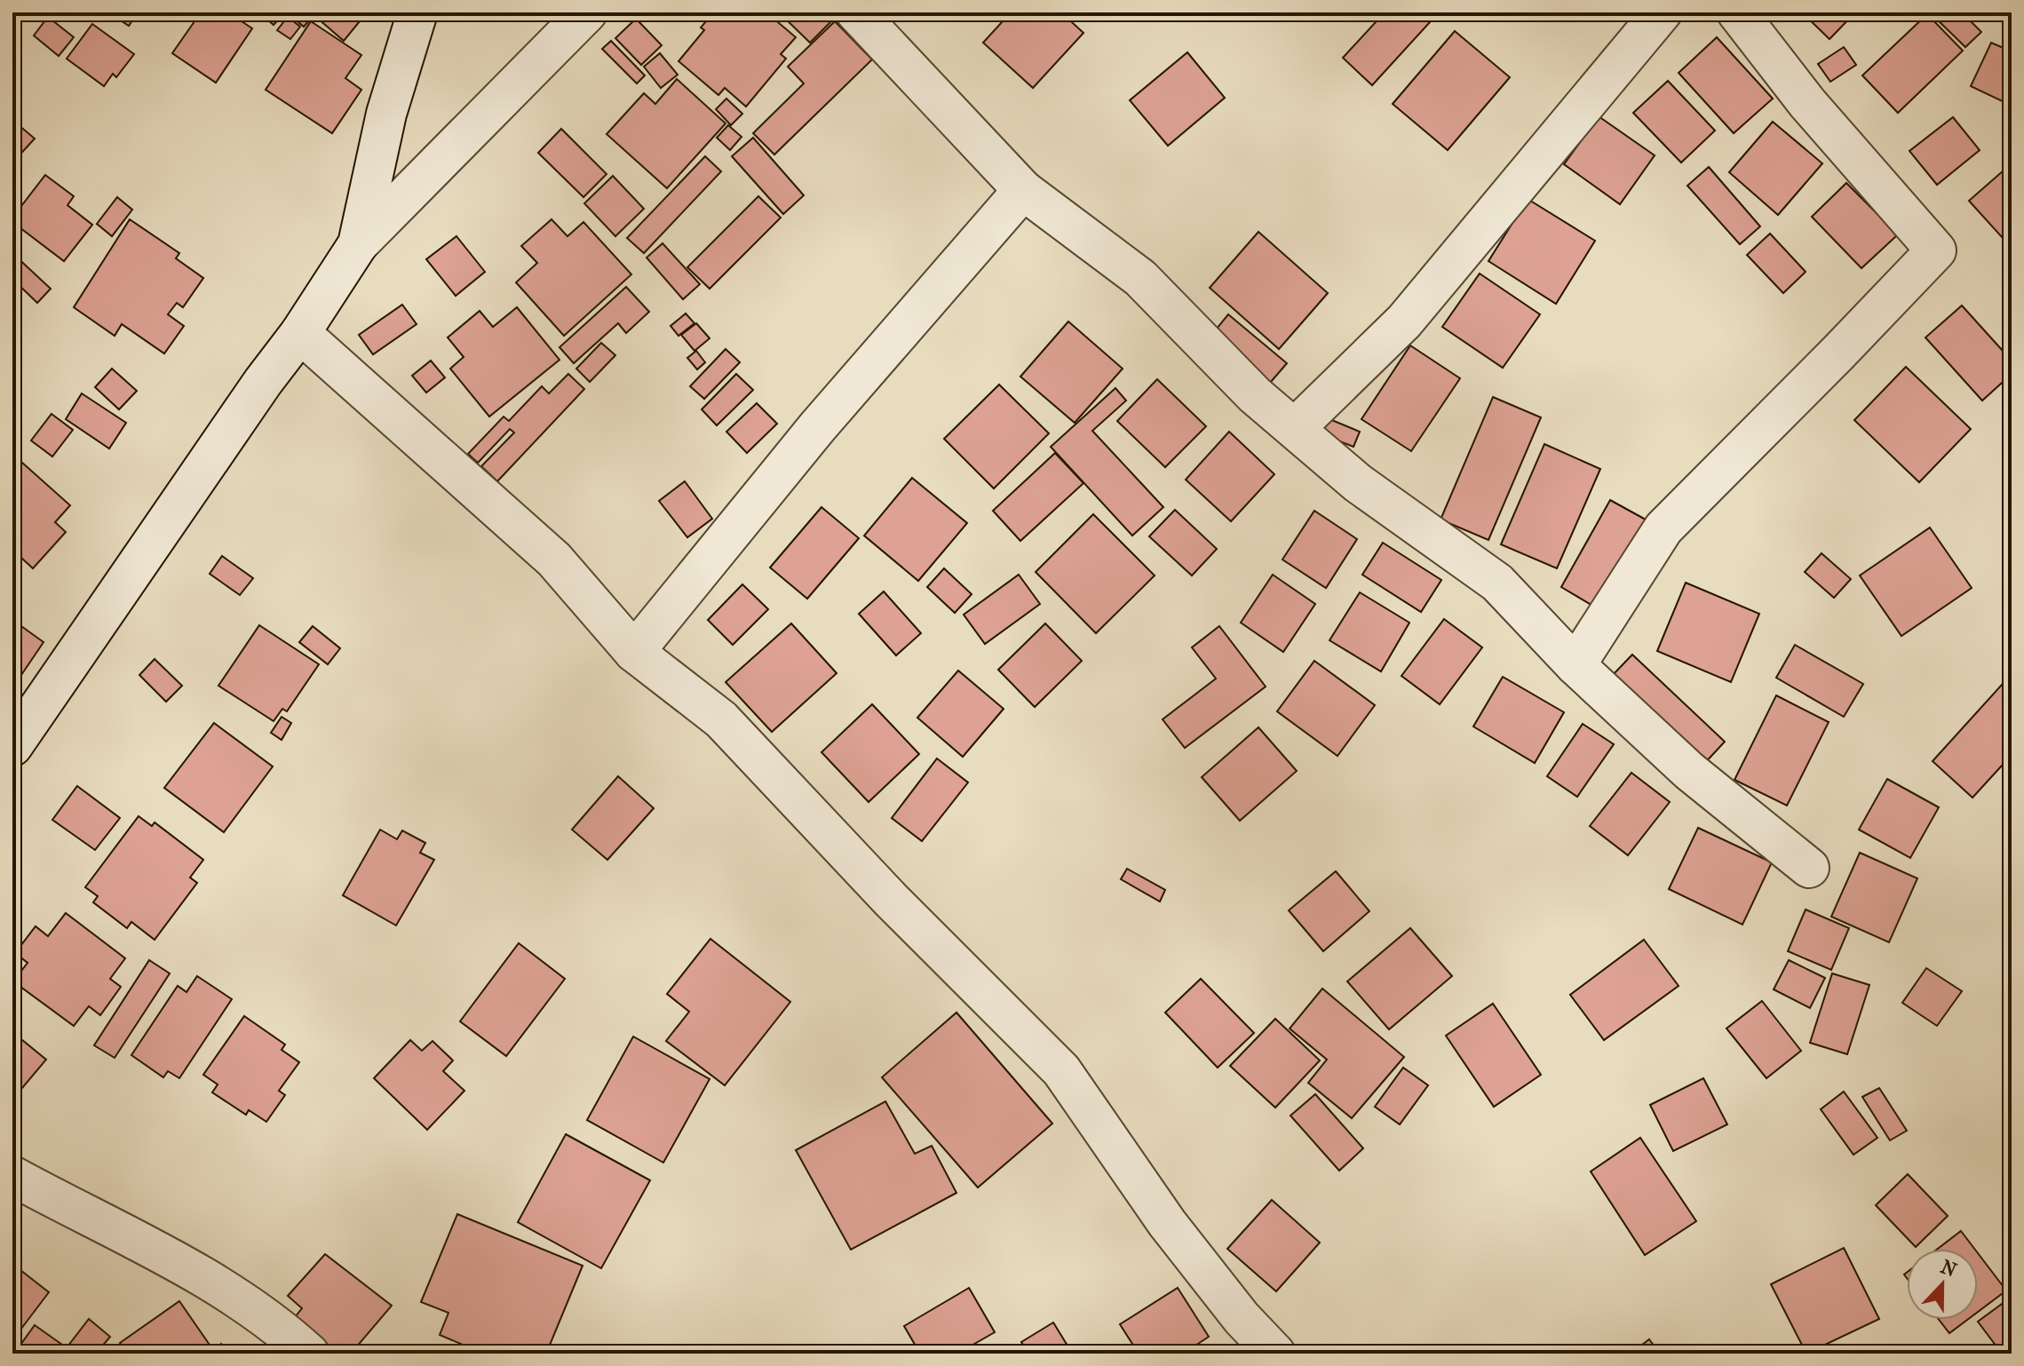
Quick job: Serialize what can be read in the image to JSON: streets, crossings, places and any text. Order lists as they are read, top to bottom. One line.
{"north":"top"}
